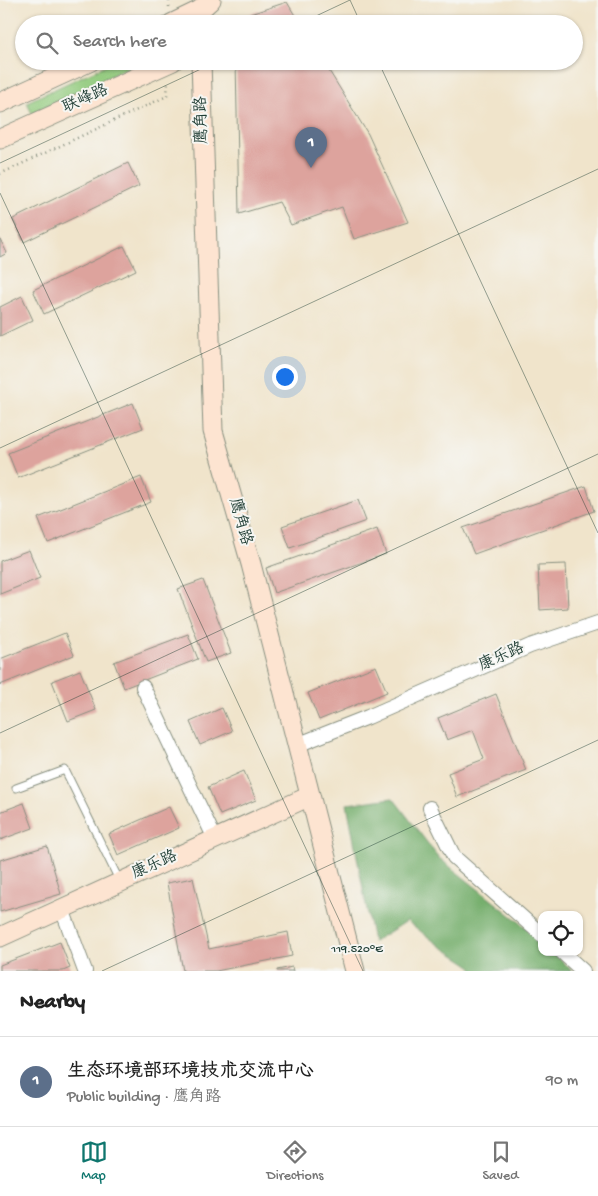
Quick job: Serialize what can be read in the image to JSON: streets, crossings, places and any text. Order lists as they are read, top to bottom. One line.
{"streets":{"main road":["联峰路","鹰角路","康乐路"]},"crossings":[["鹰角路","康乐路"]],"page":{"search":"Search here","pins":"1","heading":"Nearby","list":[{"mark":"1","name":"生态环境部环境技术交流中心","note":"Public building · 鹰角路","value":"90 m"}],"nav":["Map","Directions","Saved"]},"coordinates":["119.520°E"]}
